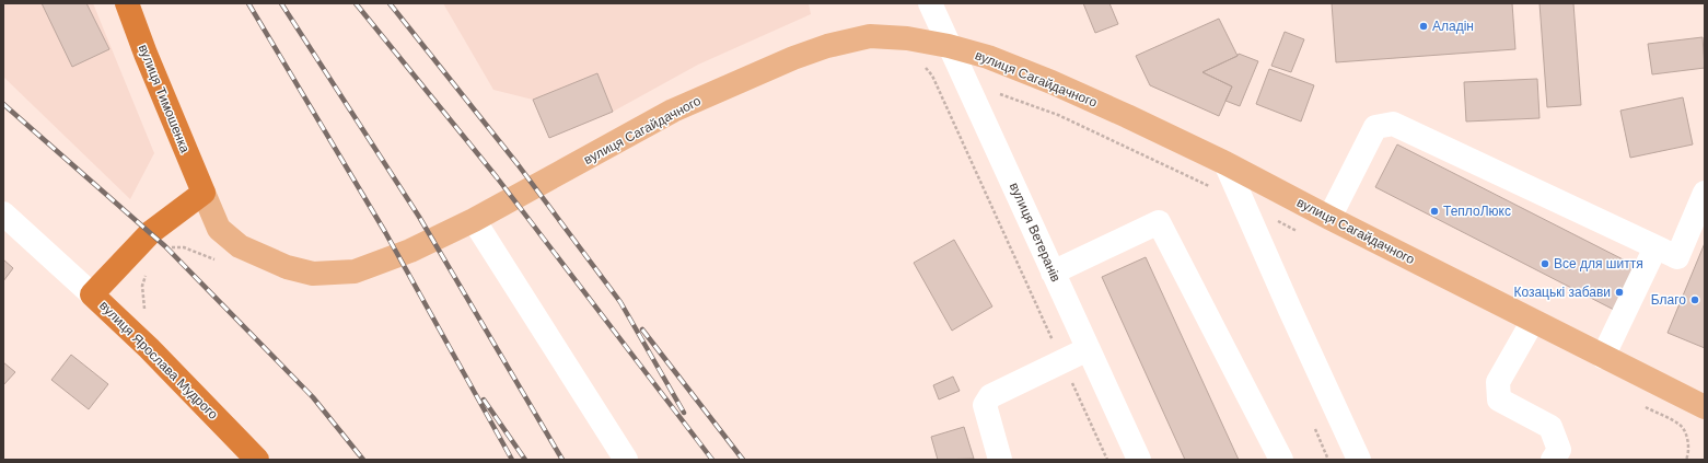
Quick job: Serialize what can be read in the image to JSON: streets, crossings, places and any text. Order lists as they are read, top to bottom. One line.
{"streets":{"highway":["вулиця Тимошенка","вулиця Ярослава Мудрого"],"main road":["вулиця Сагайдачного"],"street":["вулиця Ветеранів"]},"crossings":[["вулиця Сагайдачного","вулиця Тимошенка"],["вулиця Сагайдачного","вулиця Ветеранів"],["вулиця Сагайдачного","вулиця Ярослава Мудрого"],["вулиця Тимошенка","вулиця Ярослава Мудрого"]],"places":["Аладін","ТеплоЛюкс","Все для шиття","Козацькі забави","Благо"]}
